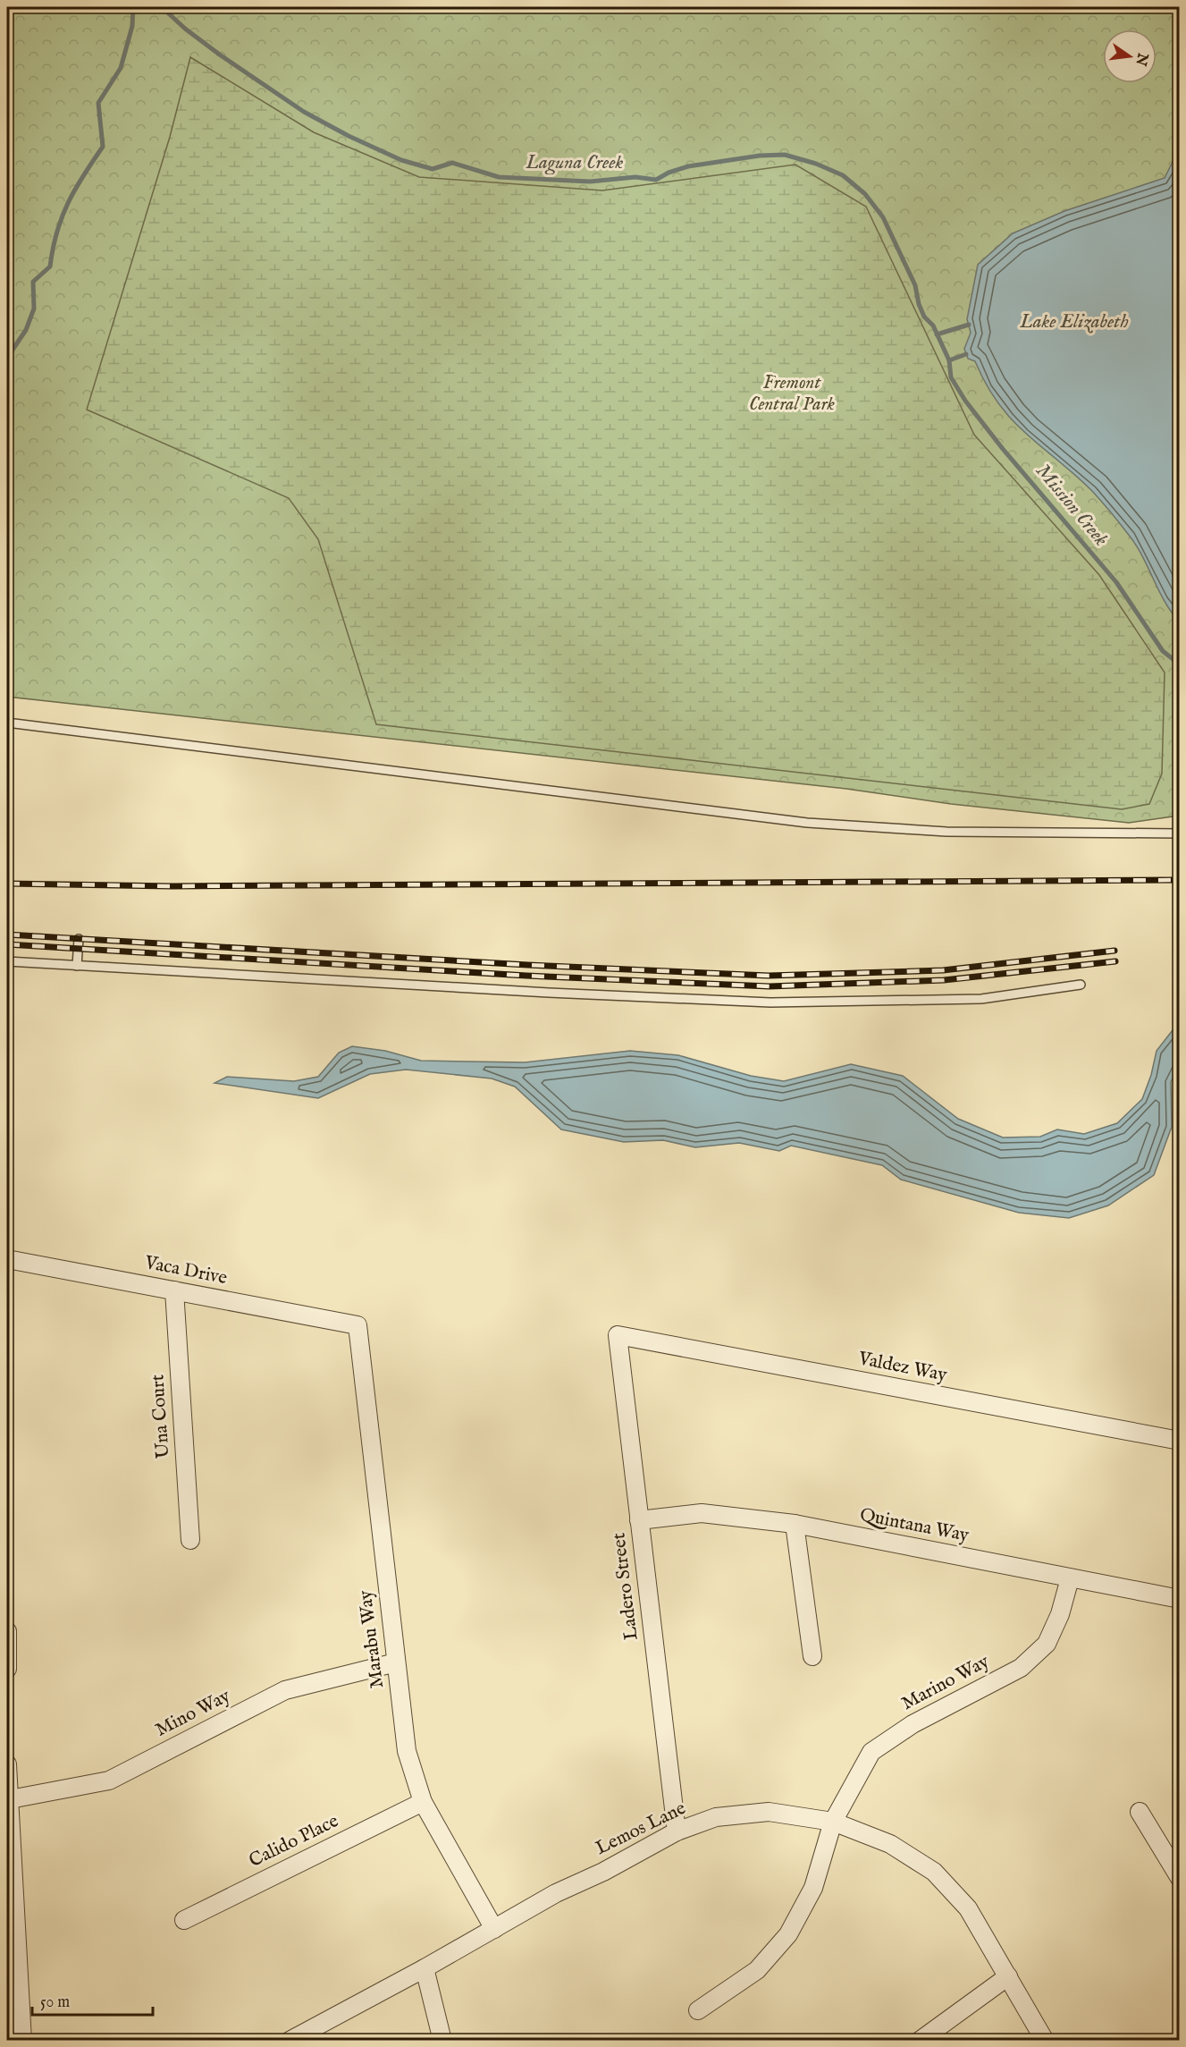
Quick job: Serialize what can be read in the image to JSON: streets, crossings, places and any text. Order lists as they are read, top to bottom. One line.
{"streets":{"street":["Vaca Drive","Valdez Way","Una Court","Quintana Way","Ladero Street","Marabu Way","Marino Way","Mino Way","Lemos Lane","Calido Place"]},"crossings":[["Vaca Drive","Una Court"],["Vaca Drive","Marabu Way"],["Valdez Way","Ladero Street"],["Quintana Way","Ladero Street"],["Quintana Way","Marino Way"],["Ladero Street","Lemos Lane"],["Marabu Way","Mino Way"],["Marabu Way","Lemos Lane"],["Marabu Way","Calido Place"],["Marino Way","Lemos Lane"]],"water":["Laguna Creek","Lake Elizabeth","Mission Creek"],"parks":["Fremont Central Park"],"scale_bar":"50 m","north":"right"}
